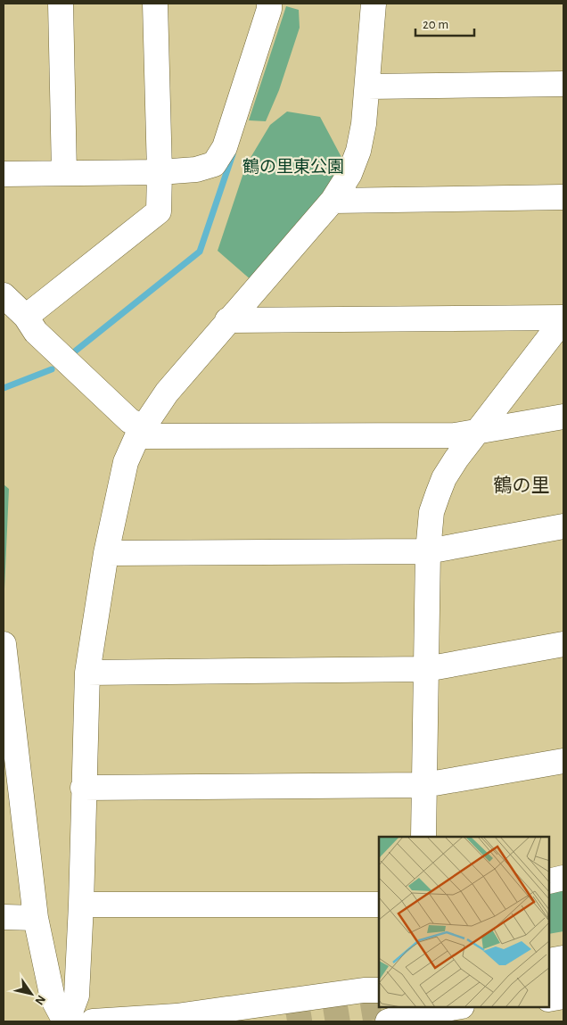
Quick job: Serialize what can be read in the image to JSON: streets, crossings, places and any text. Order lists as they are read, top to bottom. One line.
{"districts":["鶴の里"],"parks":["鶴の里東公園"],"scale_bar":"20 m","north":"bottom right"}
